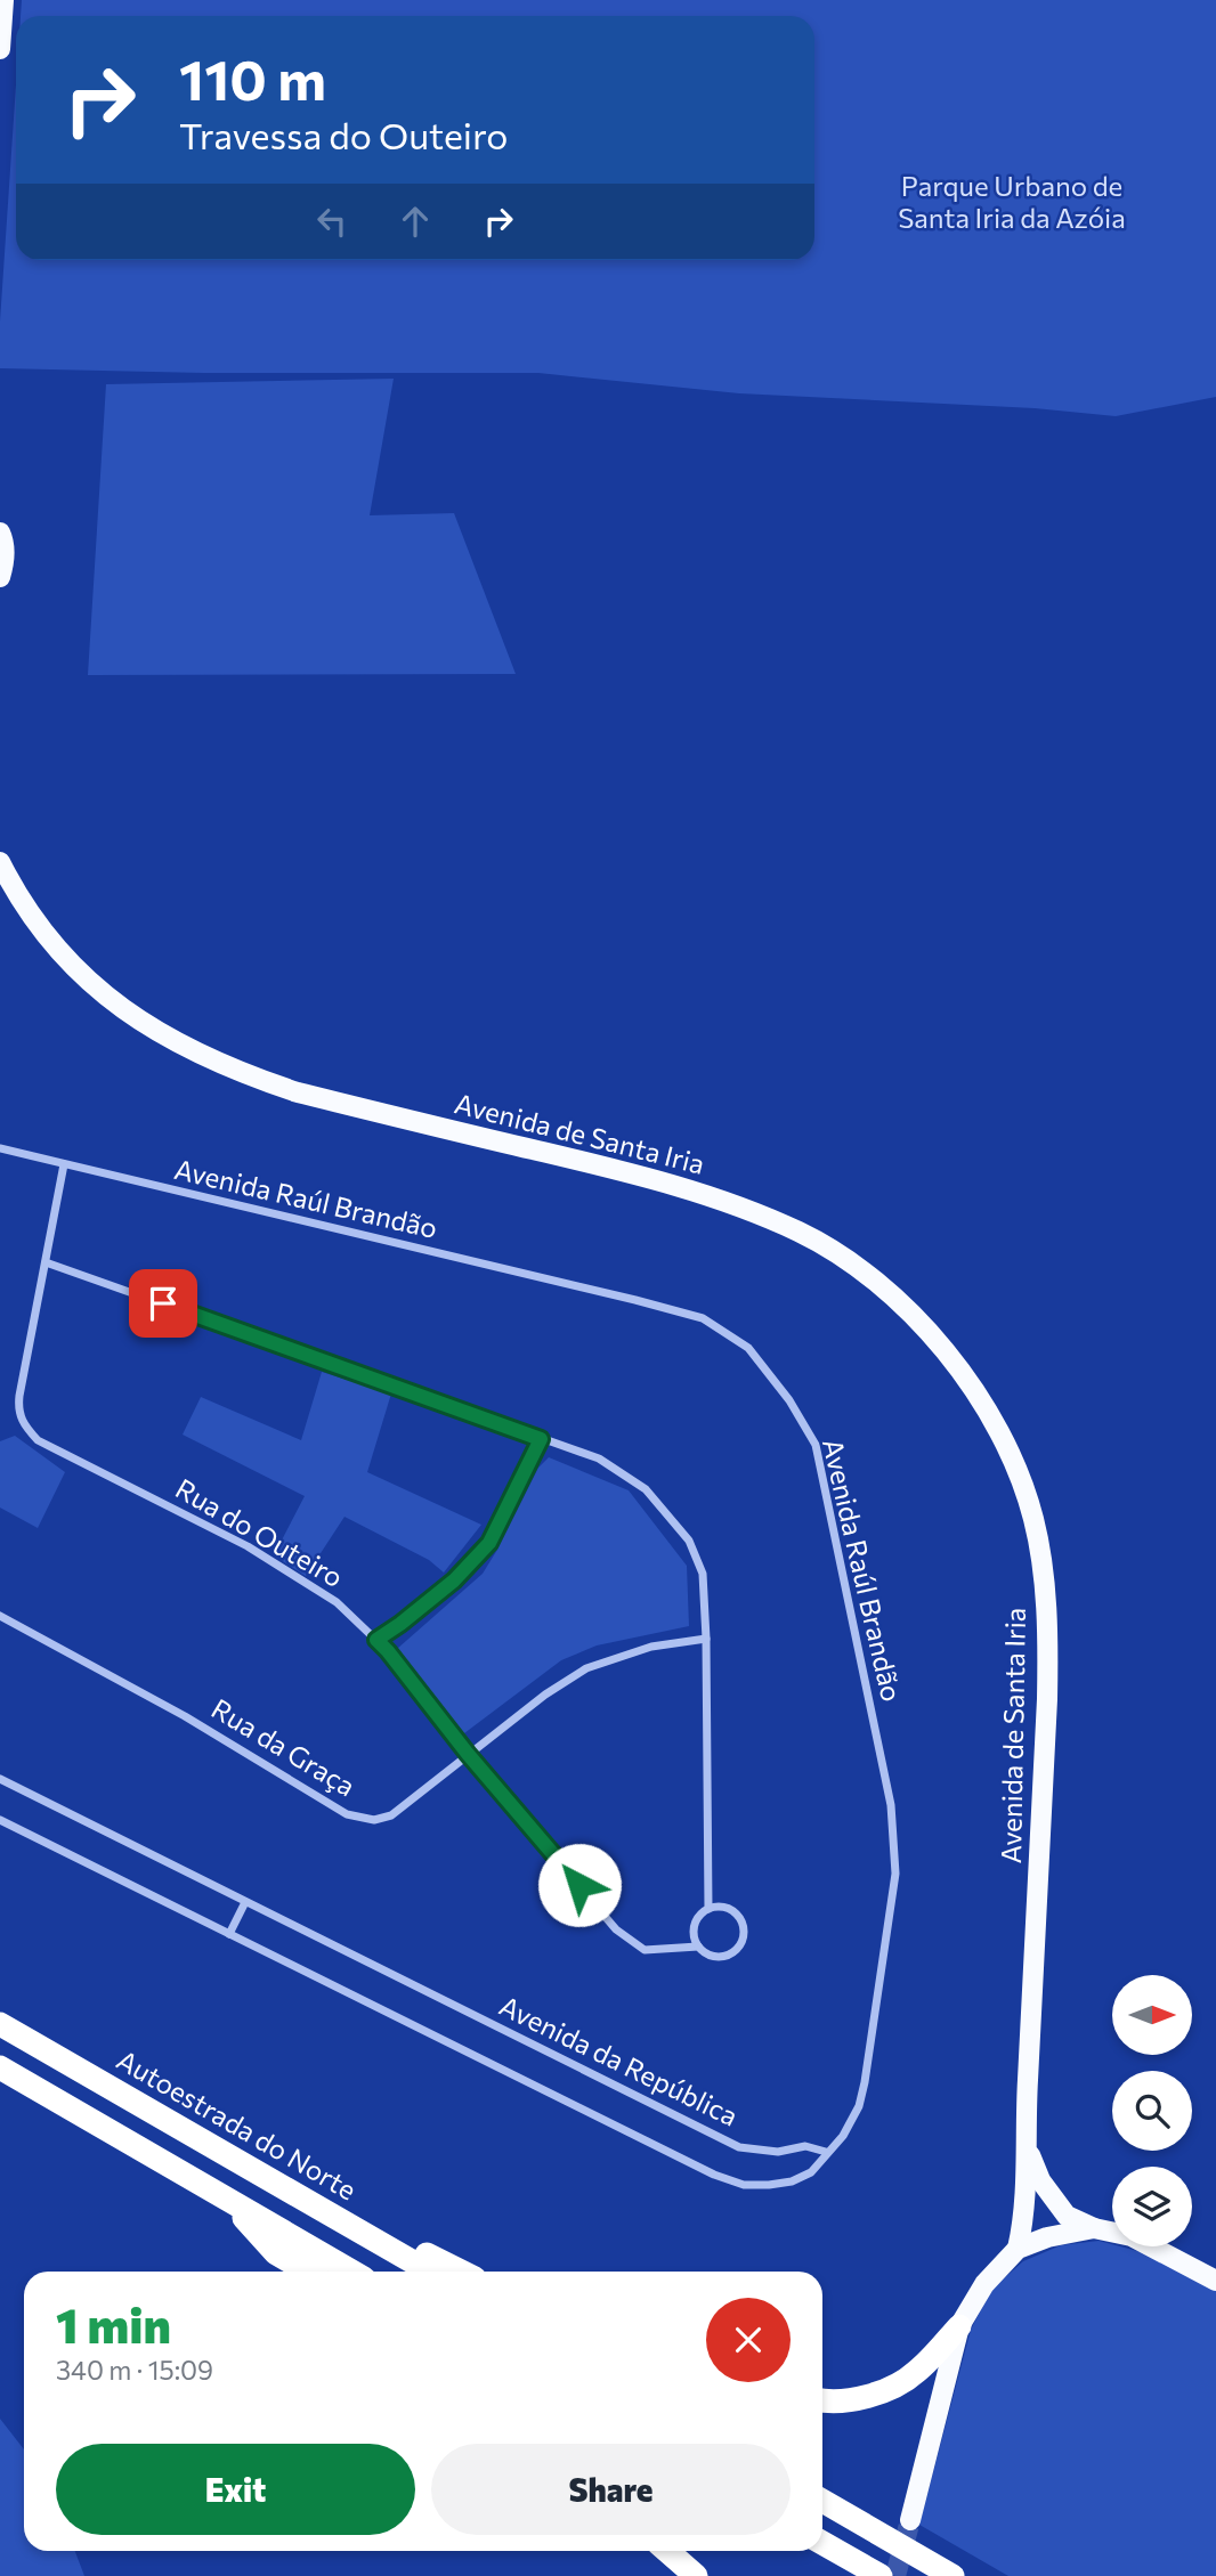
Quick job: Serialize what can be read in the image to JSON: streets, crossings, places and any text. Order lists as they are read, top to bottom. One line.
{"streets":{"highway":["Autoestrada do Norte"],"main road":["Avenida de Santa Iria"],"street":["Avenida Raúl Brandão","Rua do Outeiro","Rua da Graça","Avenida da República"]},"crossings":[["Avenida Raúl Brandão","Rua do Outeiro"],["Avenida Raúl Brandão","Avenida da República"],["Rua do Outeiro","Rua da Graça"]],"parks":["Parque Urbano de Santa Iria da Azóia"],"north":"right","page":{"turn":["110 m","Travessa do Outeiro"],"heading":["1 min","340 m · 15:09"],"buttons":["Exit","Share"]}}
